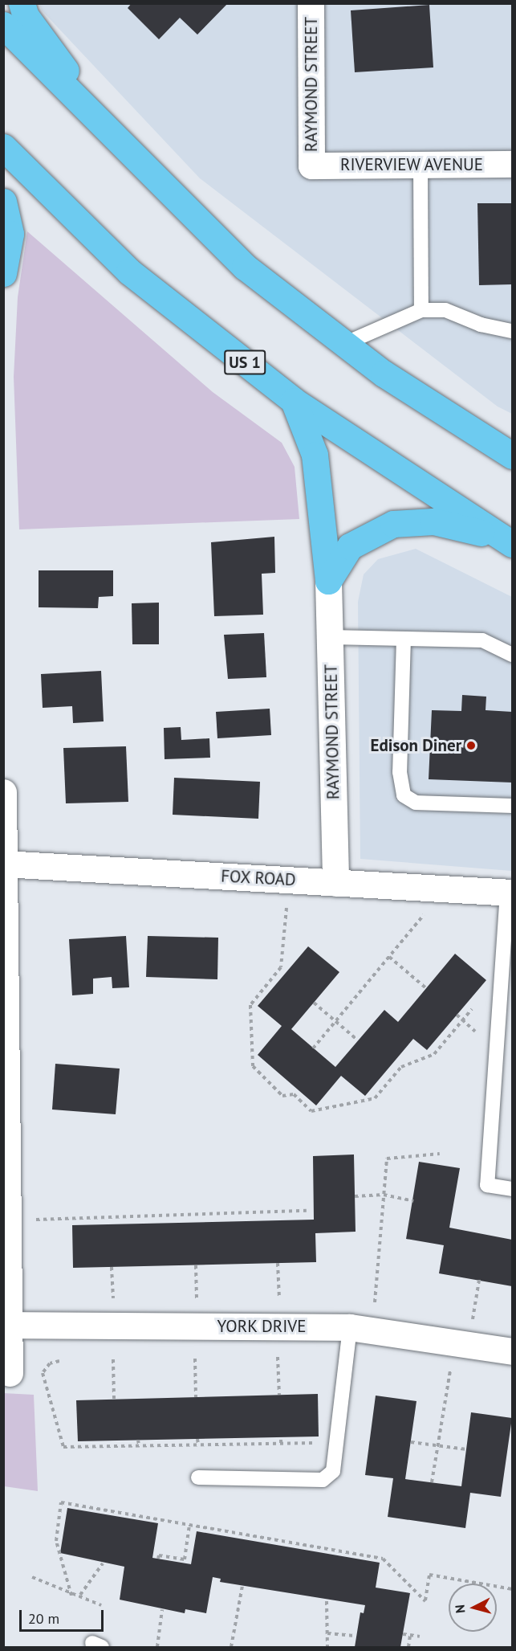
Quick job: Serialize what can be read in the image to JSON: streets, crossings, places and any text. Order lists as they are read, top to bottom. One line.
{"streets":{"highway":["US 1"],"street":["RAYMOND STREET","RIVERVIEW AVENUE","FOX ROAD","YORK DRIVE"]},"crossings":[["RAYMOND STREET","RIVERVIEW AVENUE"],["RAYMOND STREET","FOX ROAD"]],"places":["Edison Diner"],"scale_bar":"20 m","north":"left"}
